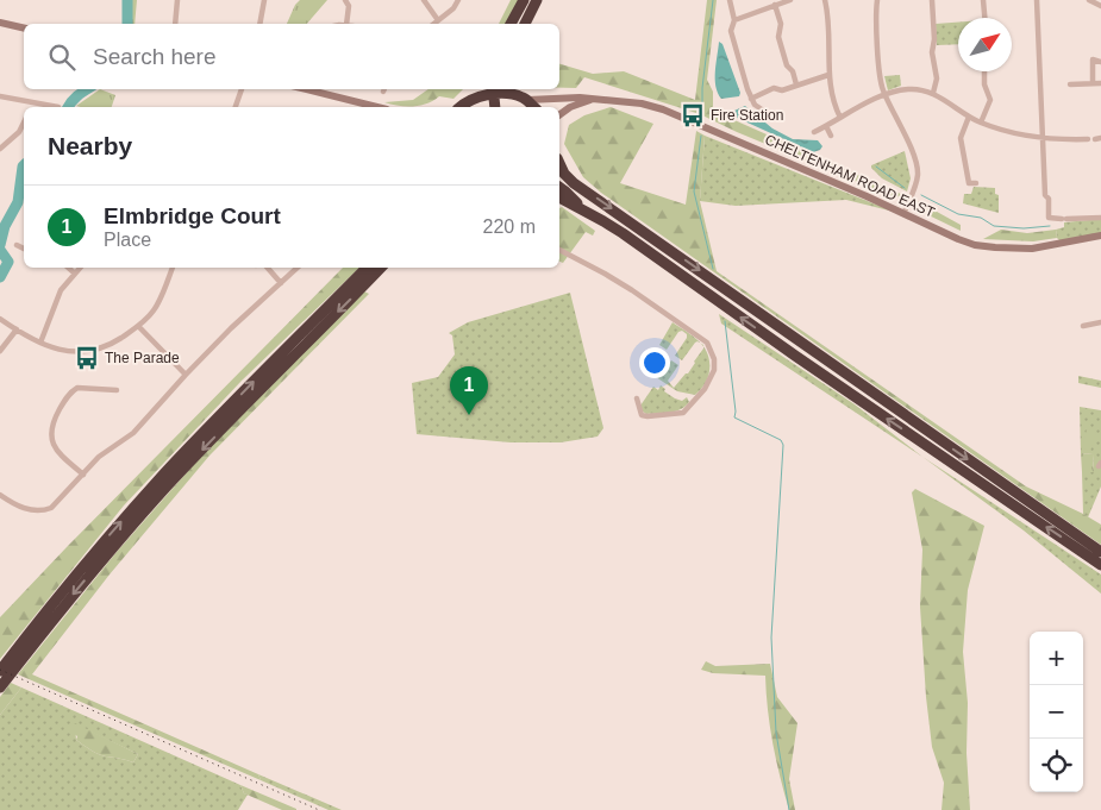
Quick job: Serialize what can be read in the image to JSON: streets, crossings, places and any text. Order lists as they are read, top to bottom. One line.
{"streets":{"main road":["CHELTENHAM ROAD EAST"]},"places":{"bus stop":["Fire Station","The Parade"]},"north":"top right","page":{"search":"Search here","heading":"Nearby","list":[{"mark":"1","name":"Elmbridge Court","note":"Place","value":"220 m"}],"pins":"1","map_buttons":["+","−"]}}
